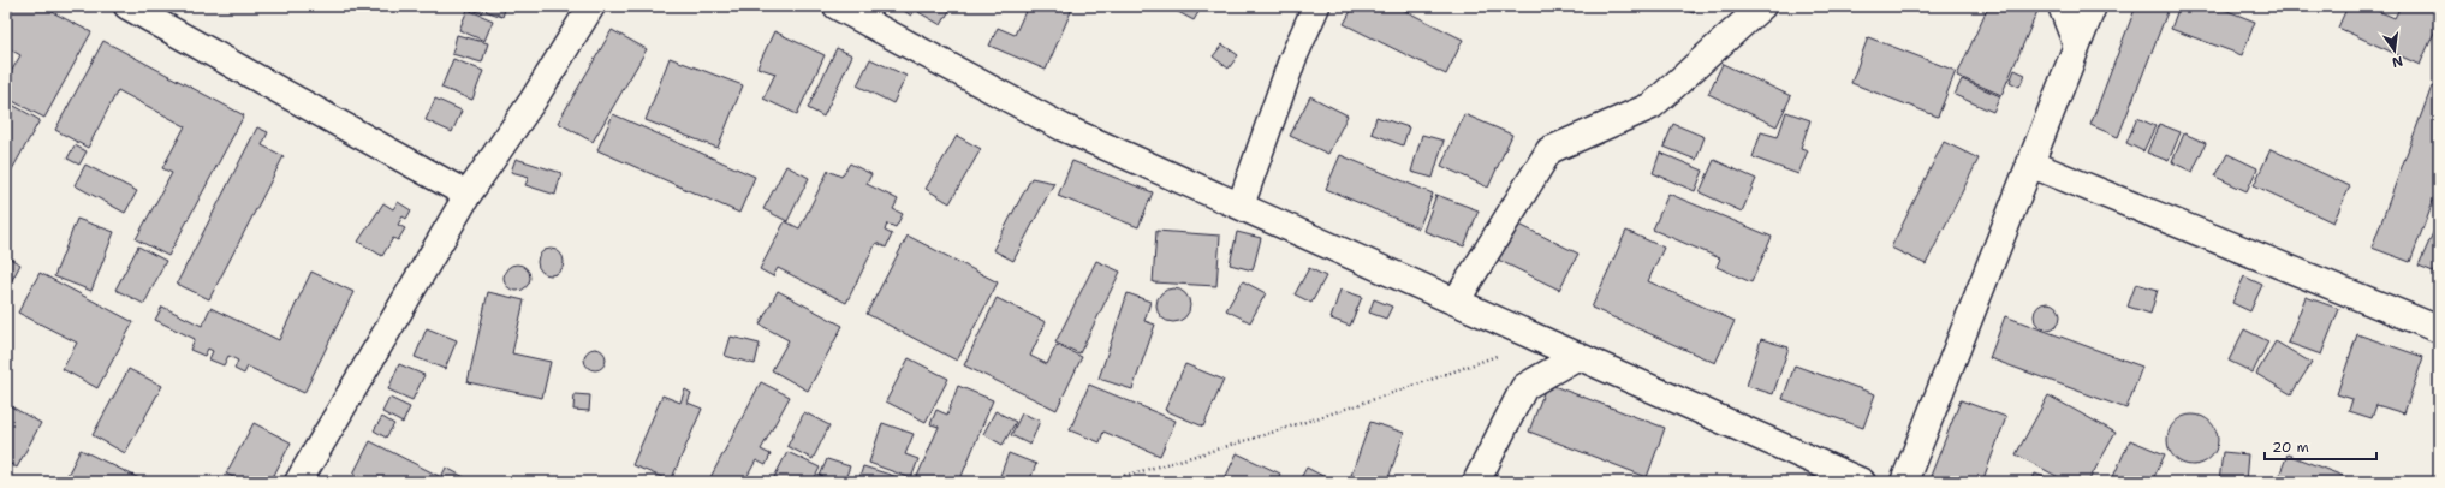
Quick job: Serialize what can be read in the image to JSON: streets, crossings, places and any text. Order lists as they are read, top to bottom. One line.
{"scale_bar":"20 m","north":"bottom"}
